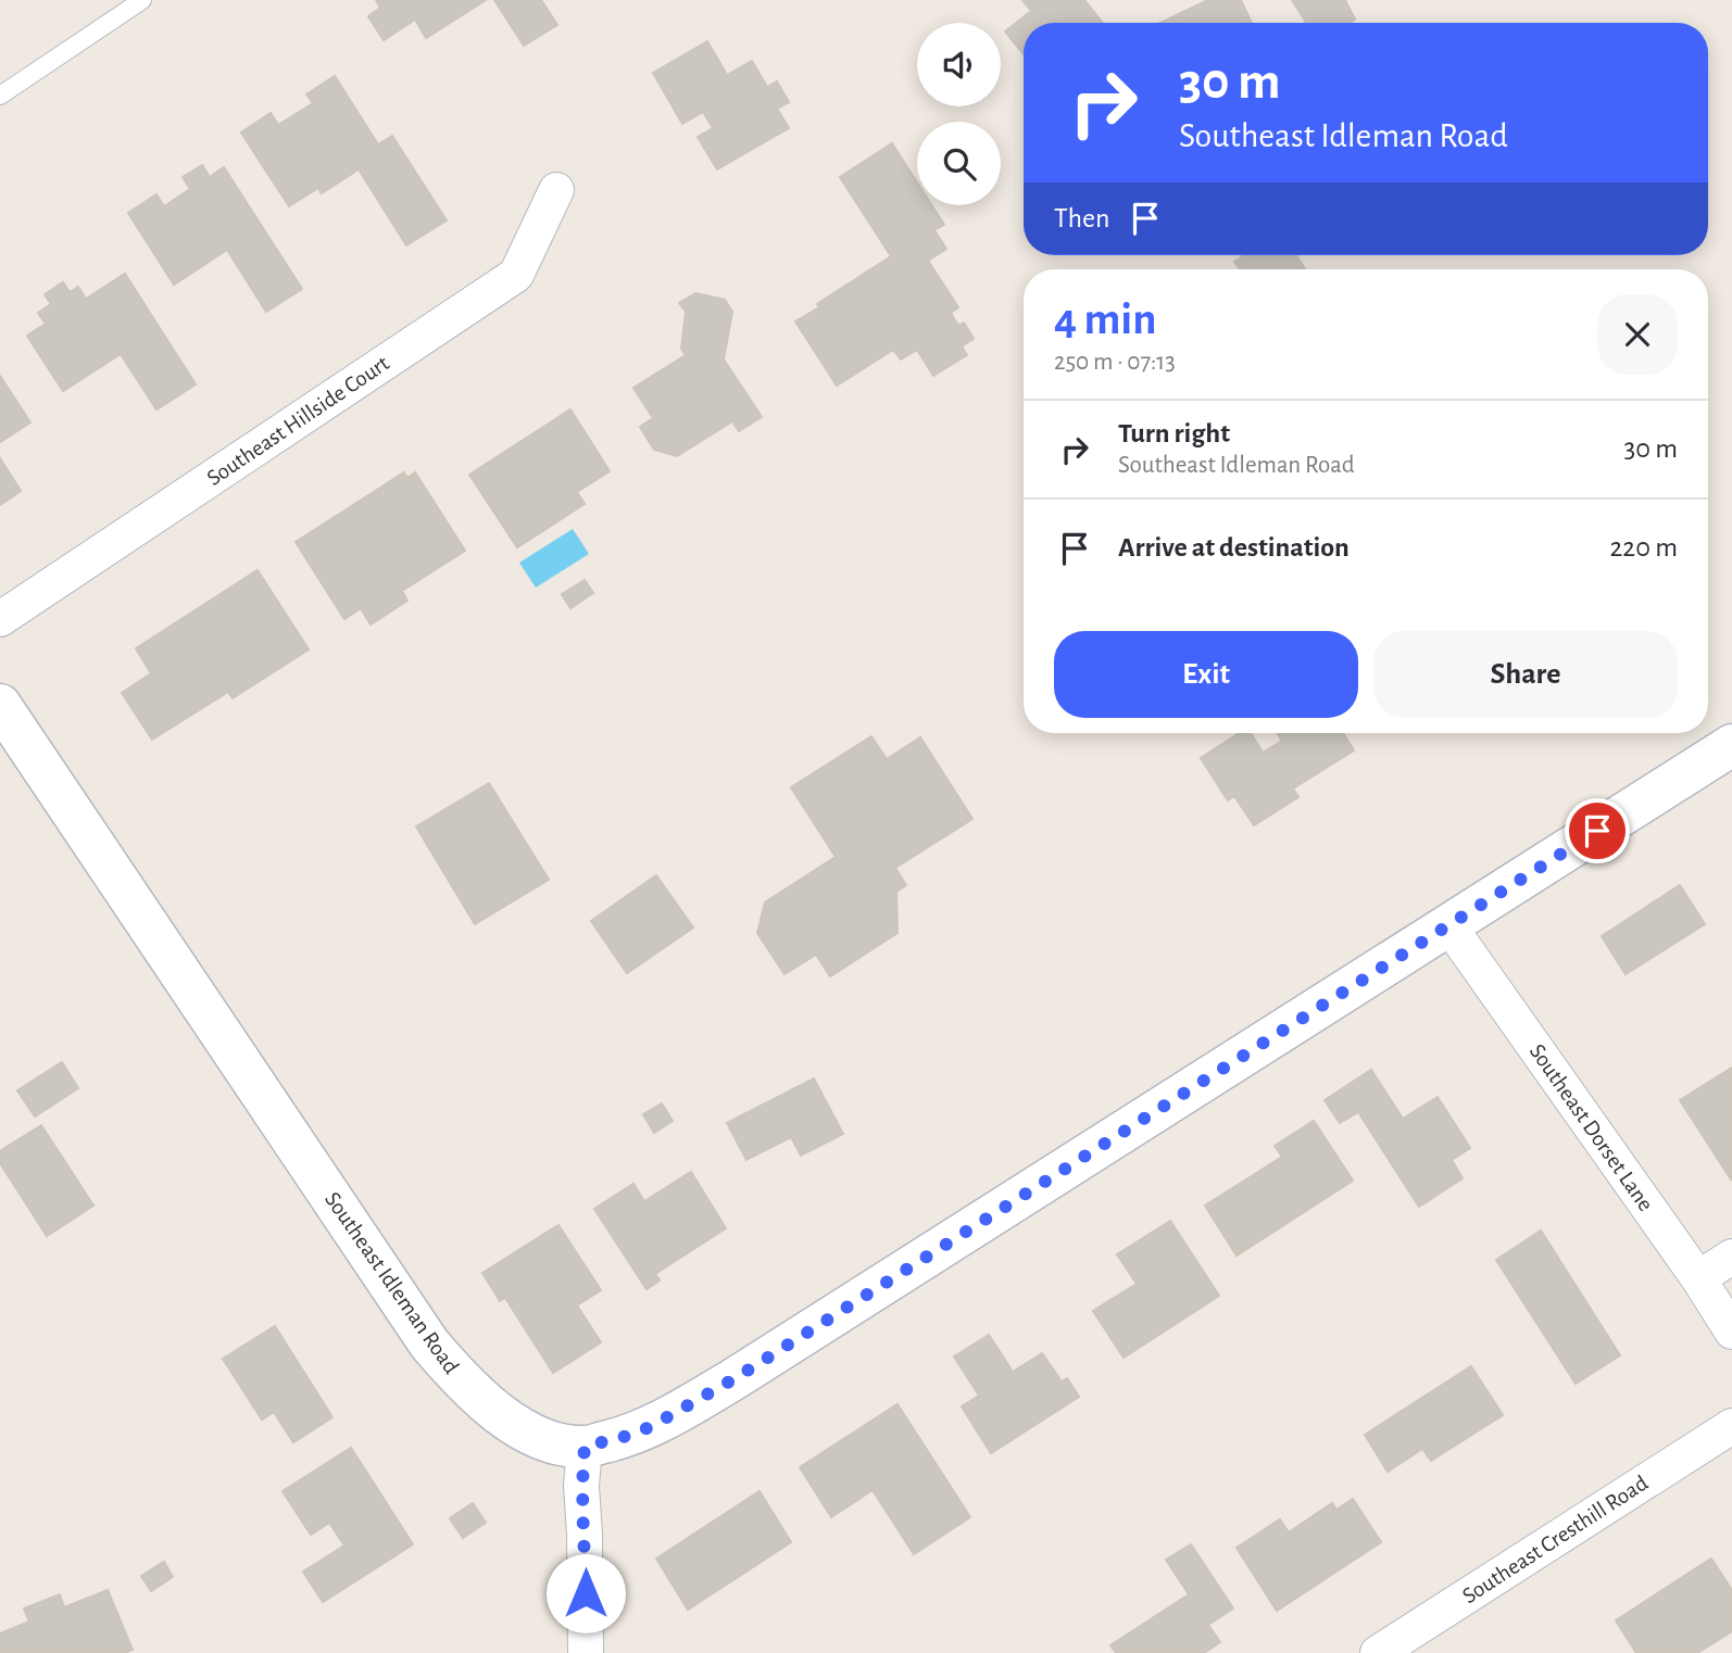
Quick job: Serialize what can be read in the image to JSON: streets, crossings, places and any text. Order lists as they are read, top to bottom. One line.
{"streets":{"main road":["Southeast Idleman Road"],"street":["Southeast Hillside Court","Southeast Dorset Lane","Southeast Cresthill Road"]},"crossings":[["Southeast Dorset Lane","Southeast Idleman Road"]],"page":{"turn":["30 m","Southeast Idleman Road"],"then":"Then","heading":["4 min","250 m · 07:13"],"list":[{"name":"Turn right","note":"Southeast Idleman Road","value":"30 m"},{"name":"Arrive at destination","value":"220 m"}],"buttons":["Exit","Share"]}}
